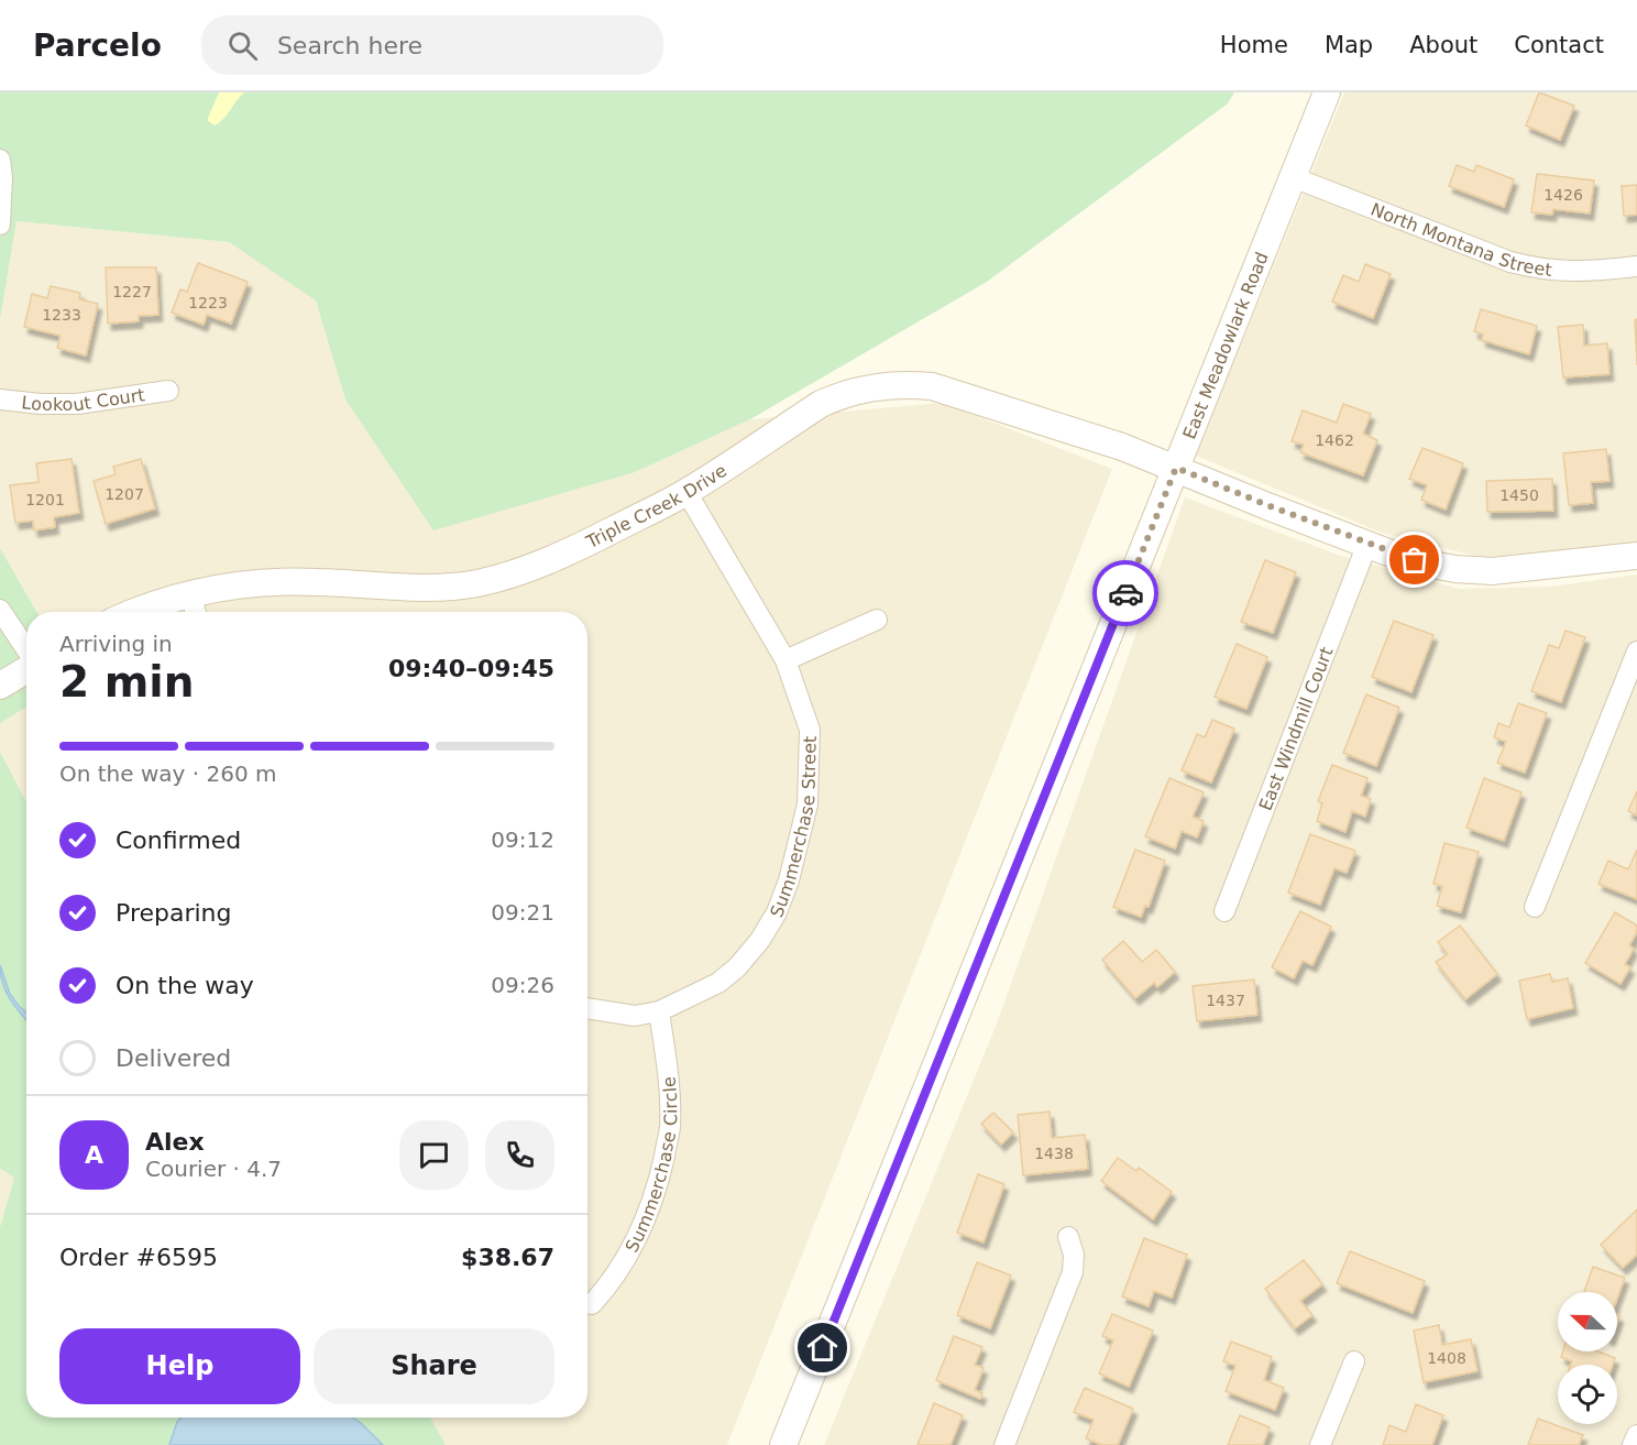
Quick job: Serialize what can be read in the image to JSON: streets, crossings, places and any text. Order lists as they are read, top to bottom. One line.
{"streets":{"street":["North Montana Street","East Meadowlark Road","Lookout Court","Triple Creek Drive","East Windmill Court","Summerchase Street","Summerchase Circle"]},"crossings":[["North Montana Street","East Meadowlark Road"],["East Meadowlark Road","Triple Creek Drive"],["Triple Creek Drive","East Windmill Court"],["Triple Creek Drive","Summerchase Street"],["Summerchase Street","Summerchase Circle"]],"house_numbers":["1426","1227","1223","1233","1462","1207","1450","1201","1437","1438","1408"],"north":"left","page":{"header":"Parcelo","search":"Search here","nav":["Home","Map","About","Contact"],"heading":["2 min","Arriving in","09:40–09:45"],"panel":["Alex","Courier · 4.7","Order #6595","$38.67"],"bar":"On the way · 260 m","list":[["Confirmed","09:12"],["Preparing","09:21"],["On the way","09:26"],"Delivered"],"round":"A","buttons":["Help","Share"]}}
